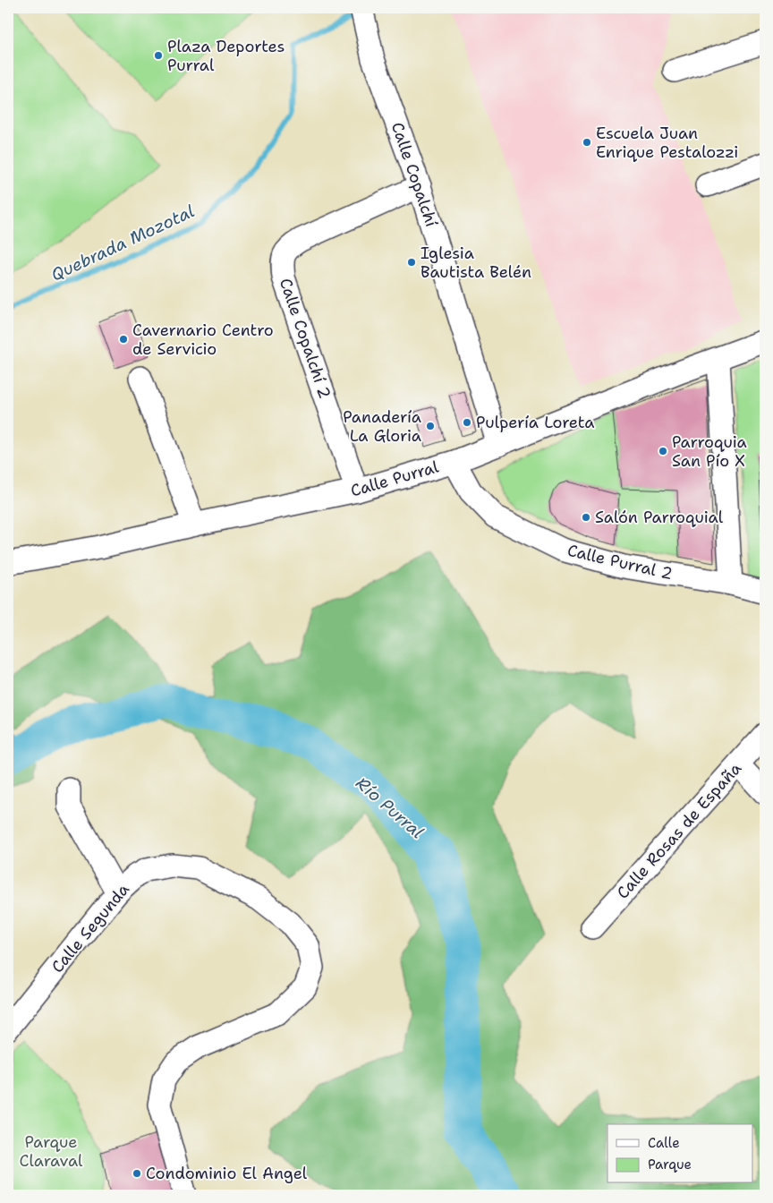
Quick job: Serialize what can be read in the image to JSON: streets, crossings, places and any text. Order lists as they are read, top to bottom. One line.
{"streets":{"street":["Calle Copalchí","Calle Copalchí 2","Calle Purral","Calle Purral 2","Calle Rosas de España","Calle Segunda"]},"crossings":[["Calle Copalchí","Calle Copalchí 2"],["Calle Copalchí","Calle Purral"],["Calle Copalchí 2","Calle Purral"],["Calle Purral","Calle Purral 2"]],"water":["Quebrada Mozotal","Río Purral"],"parks":["Parque Claraval"],"places":["Plaza Deportes Purral","Escuela Juan Enrique Pestalozzi","Iglesia Bautista Belén","Cavernario Centro de Servicio","Pulpería Loreta","Panadería La Gloria","Parroquia San Pío X","Salón Parroquial","Condominio El Angel"],"legend":["Calle","Parque"]}
